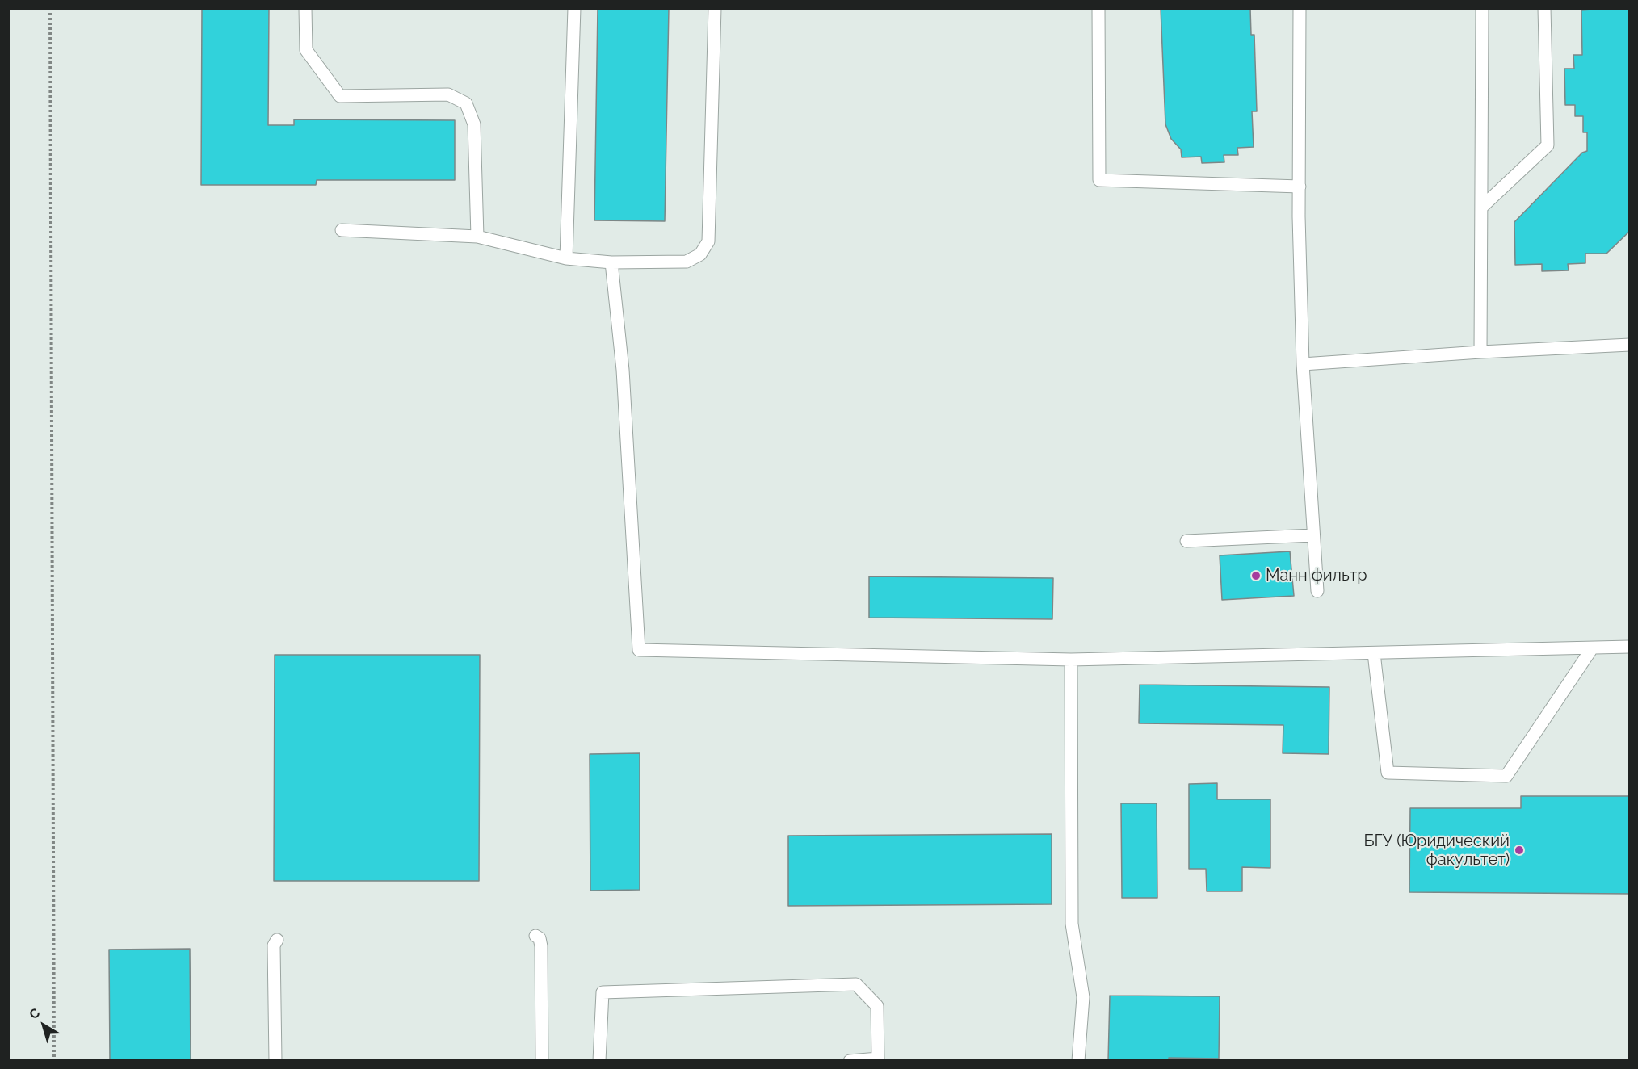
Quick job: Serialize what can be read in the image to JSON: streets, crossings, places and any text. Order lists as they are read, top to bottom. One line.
{"places":["Манн фильтр","БГУ (Юридический факультет)"],"north":"top left"}
